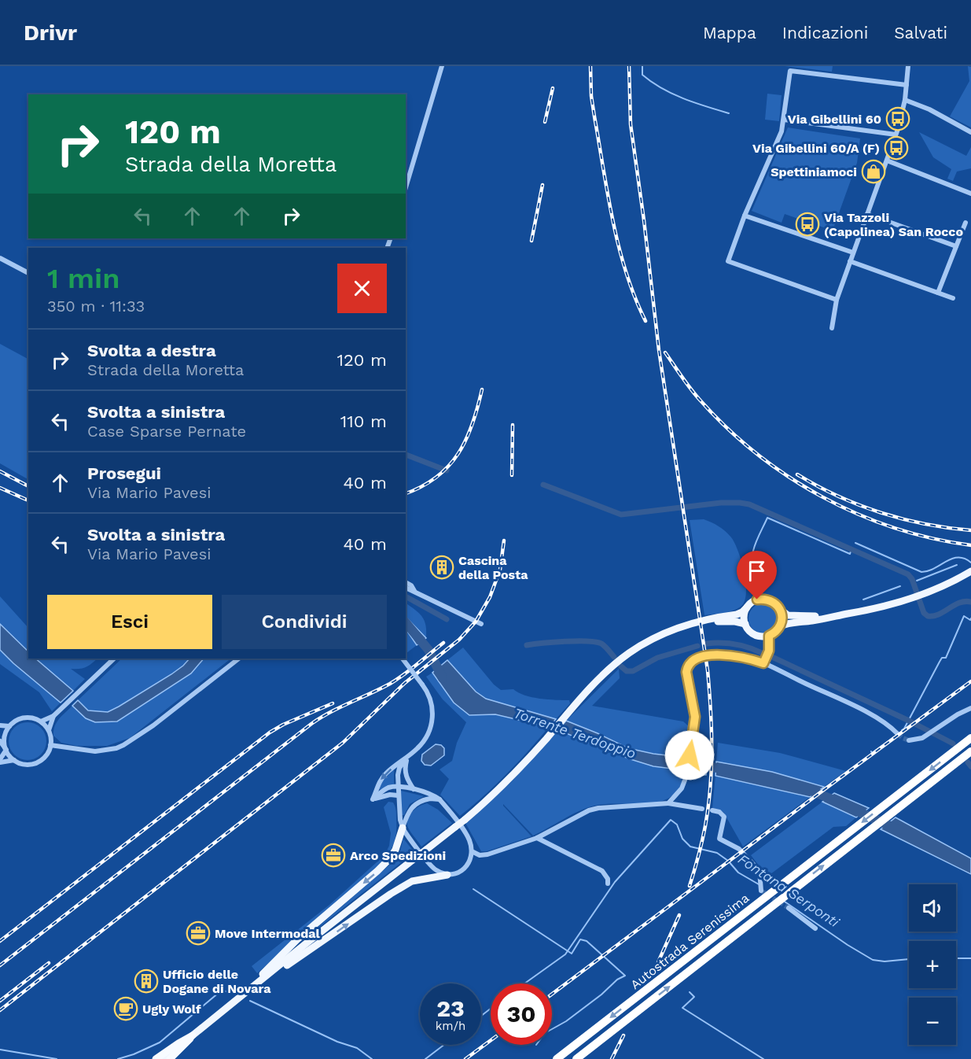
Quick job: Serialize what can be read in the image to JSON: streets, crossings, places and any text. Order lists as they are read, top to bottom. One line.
{"streets":{"highway":["Autostrada Serenissima"]},"water":["Torrente Terdoppio","Fontana Serponti"],"places":{"bus stop":["Via Gibellini 60","Via Gibellini 60/A (F)","Via Tazzoli (Capolinea) San Rocco"],"shop":["Spettiniamoci"],"building":["Cascina della Posta","Ufficio delle Dogane di Novara"],"office":["Arco Spedizioni","Move Intermodal"],"cafe":["Ugly Wolf"]},"page":{"header":"Drivr","nav":["Mappa","Indicazioni","Salvati"],"turn":["120 m","Strada della Moretta"],"heading":["1 min","350 m · 11:33"],"list":[{"name":"Svolta a destra","note":"Strada della Moretta","value":"120 m"},{"name":"Svolta a sinistra","note":"Case Sparse Pernate","value":"110 m"},{"name":"Prosegui","note":"Via Mario Pavesi","value":"40 m"},{"name":"Svolta a sinistra","note":"Via Mario Pavesi","value":"40 m"}],"buttons":["Esci","Condividi"],"map_buttons":["+","−"],"speed":"23 km/h","limit":"30"}}
